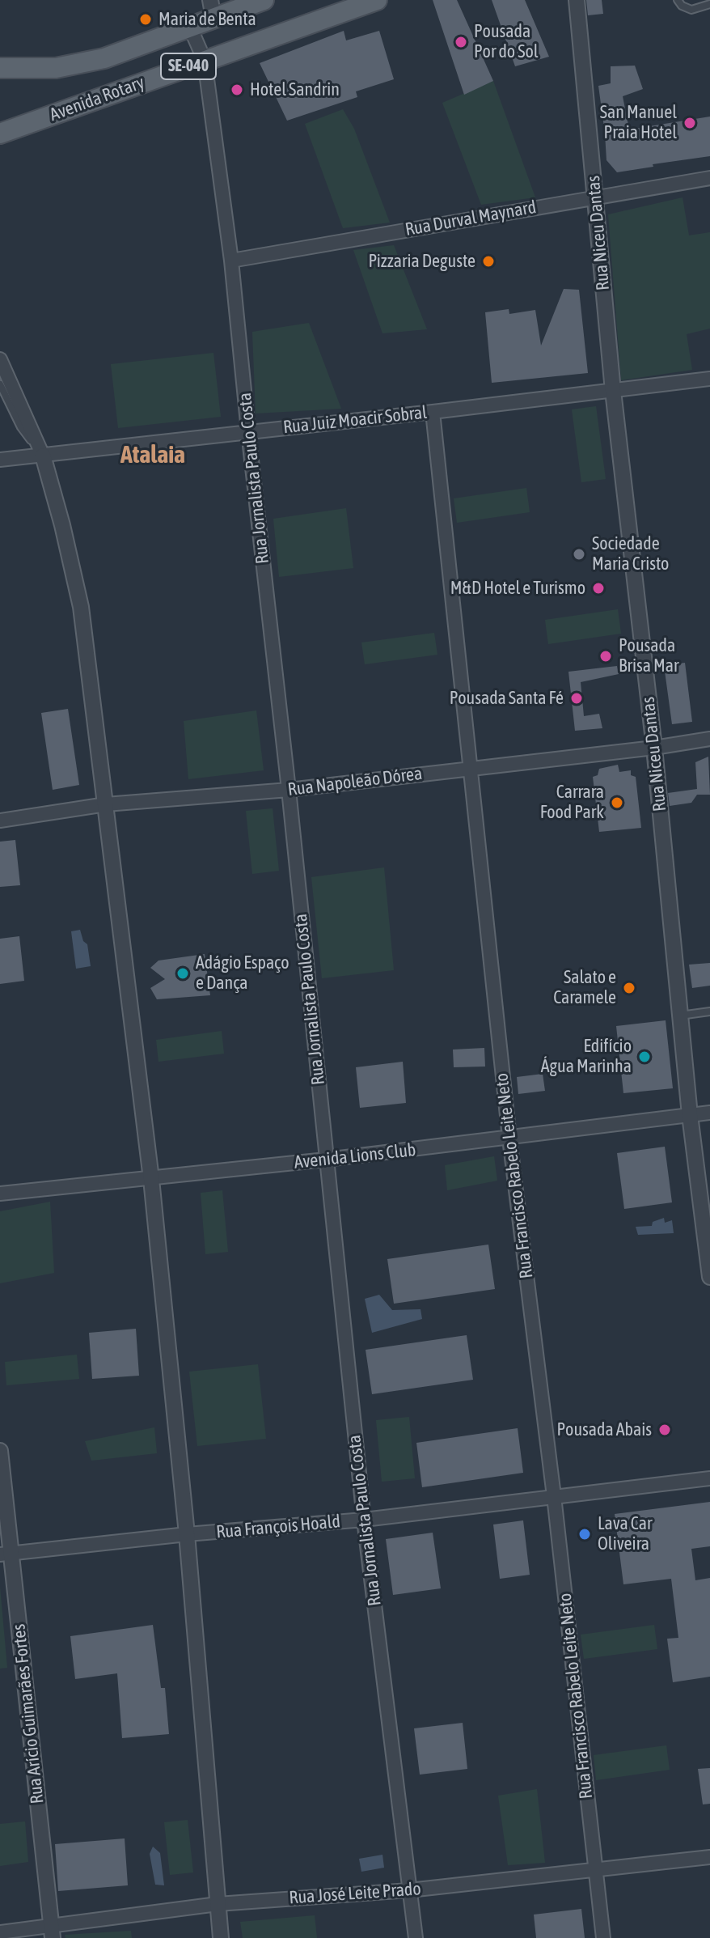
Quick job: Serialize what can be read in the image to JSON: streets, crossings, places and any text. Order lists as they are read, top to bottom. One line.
{"streets":{"main road":["SE-040","Avenida Rotary"],"street":["Rua Durval Maynard","Rua Niceu Dantas","Rua Juiz Moacir Sobral","Rua Jornalista Paulo Costa","Rua Napoleão Dórea","Avenida Lions Club","Rua Francisco Rabelo Leite Neto","Rua François Hoald","Rua Arício Guimarães Fortes","Rua José Leite Prado"]},"crossings":[["Avenida Rotary","Rua Jornalista Paulo Costa"],["Rua Durval Maynard","Rua Niceu Dantas"],["Rua Durval Maynard","Rua Jornalista Paulo Costa"],["Rua Niceu Dantas","Rua Juiz Moacir Sobral"],["Rua Niceu Dantas","Rua Napoleão Dórea"],["Rua Niceu Dantas","Avenida Lions Club"],["Rua Juiz Moacir Sobral","Rua Jornalista Paulo Costa"],["Rua Juiz Moacir Sobral","Rua Francisco Rabelo Leite Neto"],["Rua Jornalista Paulo Costa","Rua Napoleão Dórea"],["Rua Jornalista Paulo Costa","Avenida Lions Club"],["Rua Jornalista Paulo Costa","Rua François Hoald"],["Rua Jornalista Paulo Costa","Rua José Leite Prado"],["Rua Napoleão Dórea","Rua Francisco Rabelo Leite Neto"],["Avenida Lions Club","Rua Francisco Rabelo Leite Neto"],["Rua Francisco Rabelo Leite Neto","Rua François Hoald"],["Rua Francisco Rabelo Leite Neto","Rua José Leite Prado"],["Rua François Hoald","Rua Arício Guimarães Fortes"],["Rua Arício Guimarães Fortes","Rua José Leite Prado"]],"districts":["Atalaia"],"places":["Maria de Benta","Pousada Por do Sol","Hotel Sandrin","San Manuel Praia Hotel","Pizzaria Deguste","Sociedade Maria Cristo","M&D Hotel e Turismo","Pousada Brisa Mar","Pousada Santa Fé","Carrara Food Park","Adágio Espaço e Dança","Salato e Caramele","Edifício Água Marinha","Pousada Abais","Lava Car Oliveira"]}
